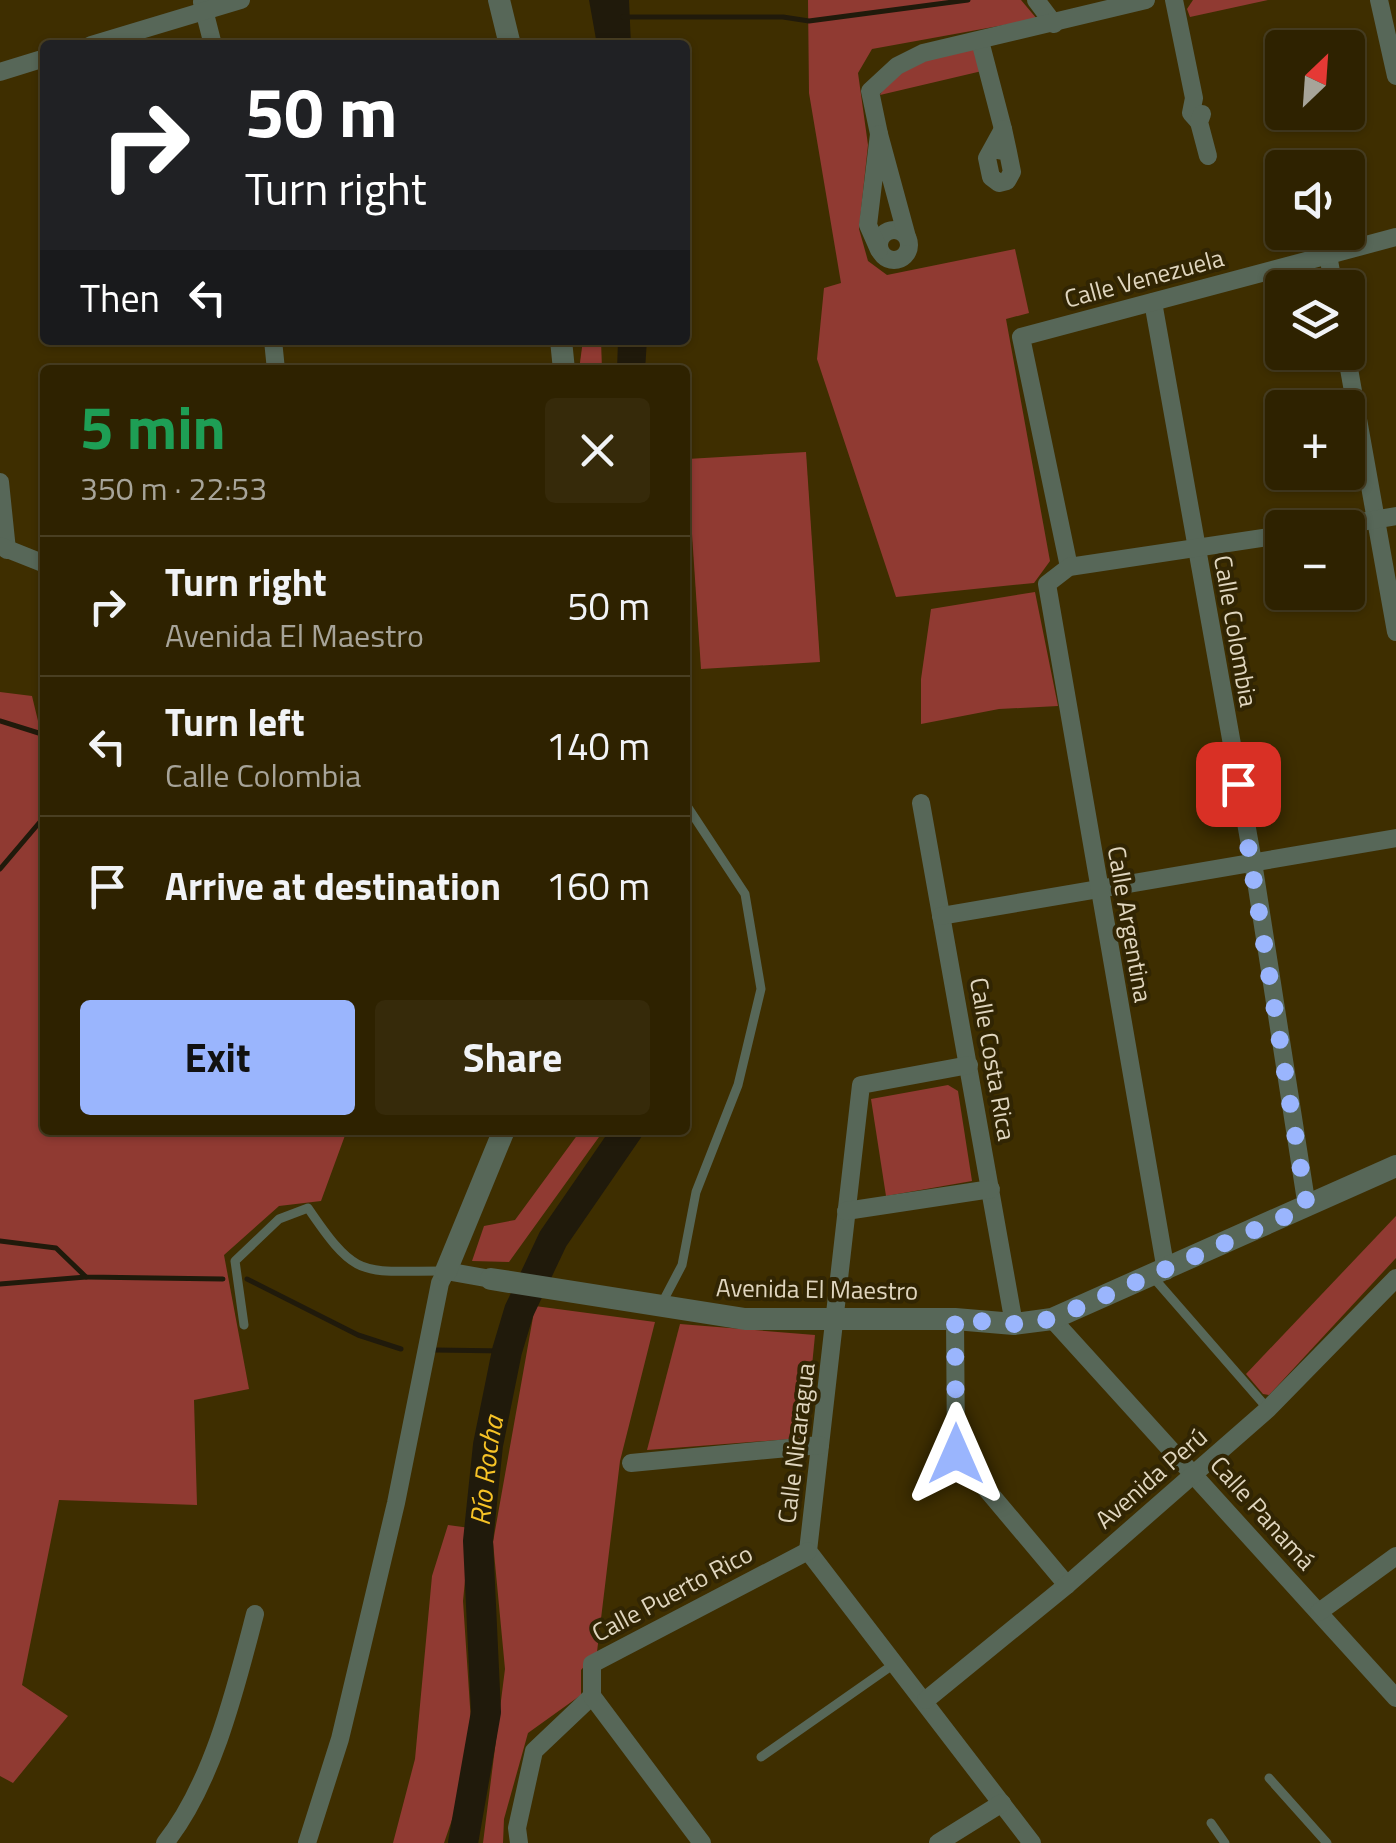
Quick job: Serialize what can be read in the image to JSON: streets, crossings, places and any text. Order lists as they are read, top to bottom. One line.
{"streets":{"street":["Calle Venezuela","Calle Colombia","Calle Argentina","Calle Costa Rica","Avenida El Maestro","Calle Nicaragua","Avenida Perú","Calle Panamá","Calle Puerto Rico"]},"crossings":[["Calle Venezuela","Calle Colombia"],["Calle Venezuela","Calle Argentina"],["Calle Colombia","Avenida El Maestro"],["Calle Argentina","Avenida El Maestro"],["Calle Costa Rica","Avenida El Maestro"],["Calle Costa Rica","Calle Nicaragua"],["Avenida El Maestro","Calle Nicaragua"],["Avenida El Maestro","Calle Panamá"],["Calle Nicaragua","Avenida Perú"],["Calle Nicaragua","Calle Puerto Rico"],["Avenida Perú","Calle Panamá"]],"water":["Río Rocha"],"north":"top right","page":{"map_buttons":["+","−"],"turn":["50 m","Turn right"],"then":"Then","heading":["5 min","350 m · 22:53"],"list":[{"name":"Turn right","note":"Avenida El Maestro","value":"50 m"},{"name":"Turn left","note":"Calle Colombia","value":"140 m"},{"name":"Arrive at destination","value":"160 m"}],"buttons":["Exit","Share"]}}
